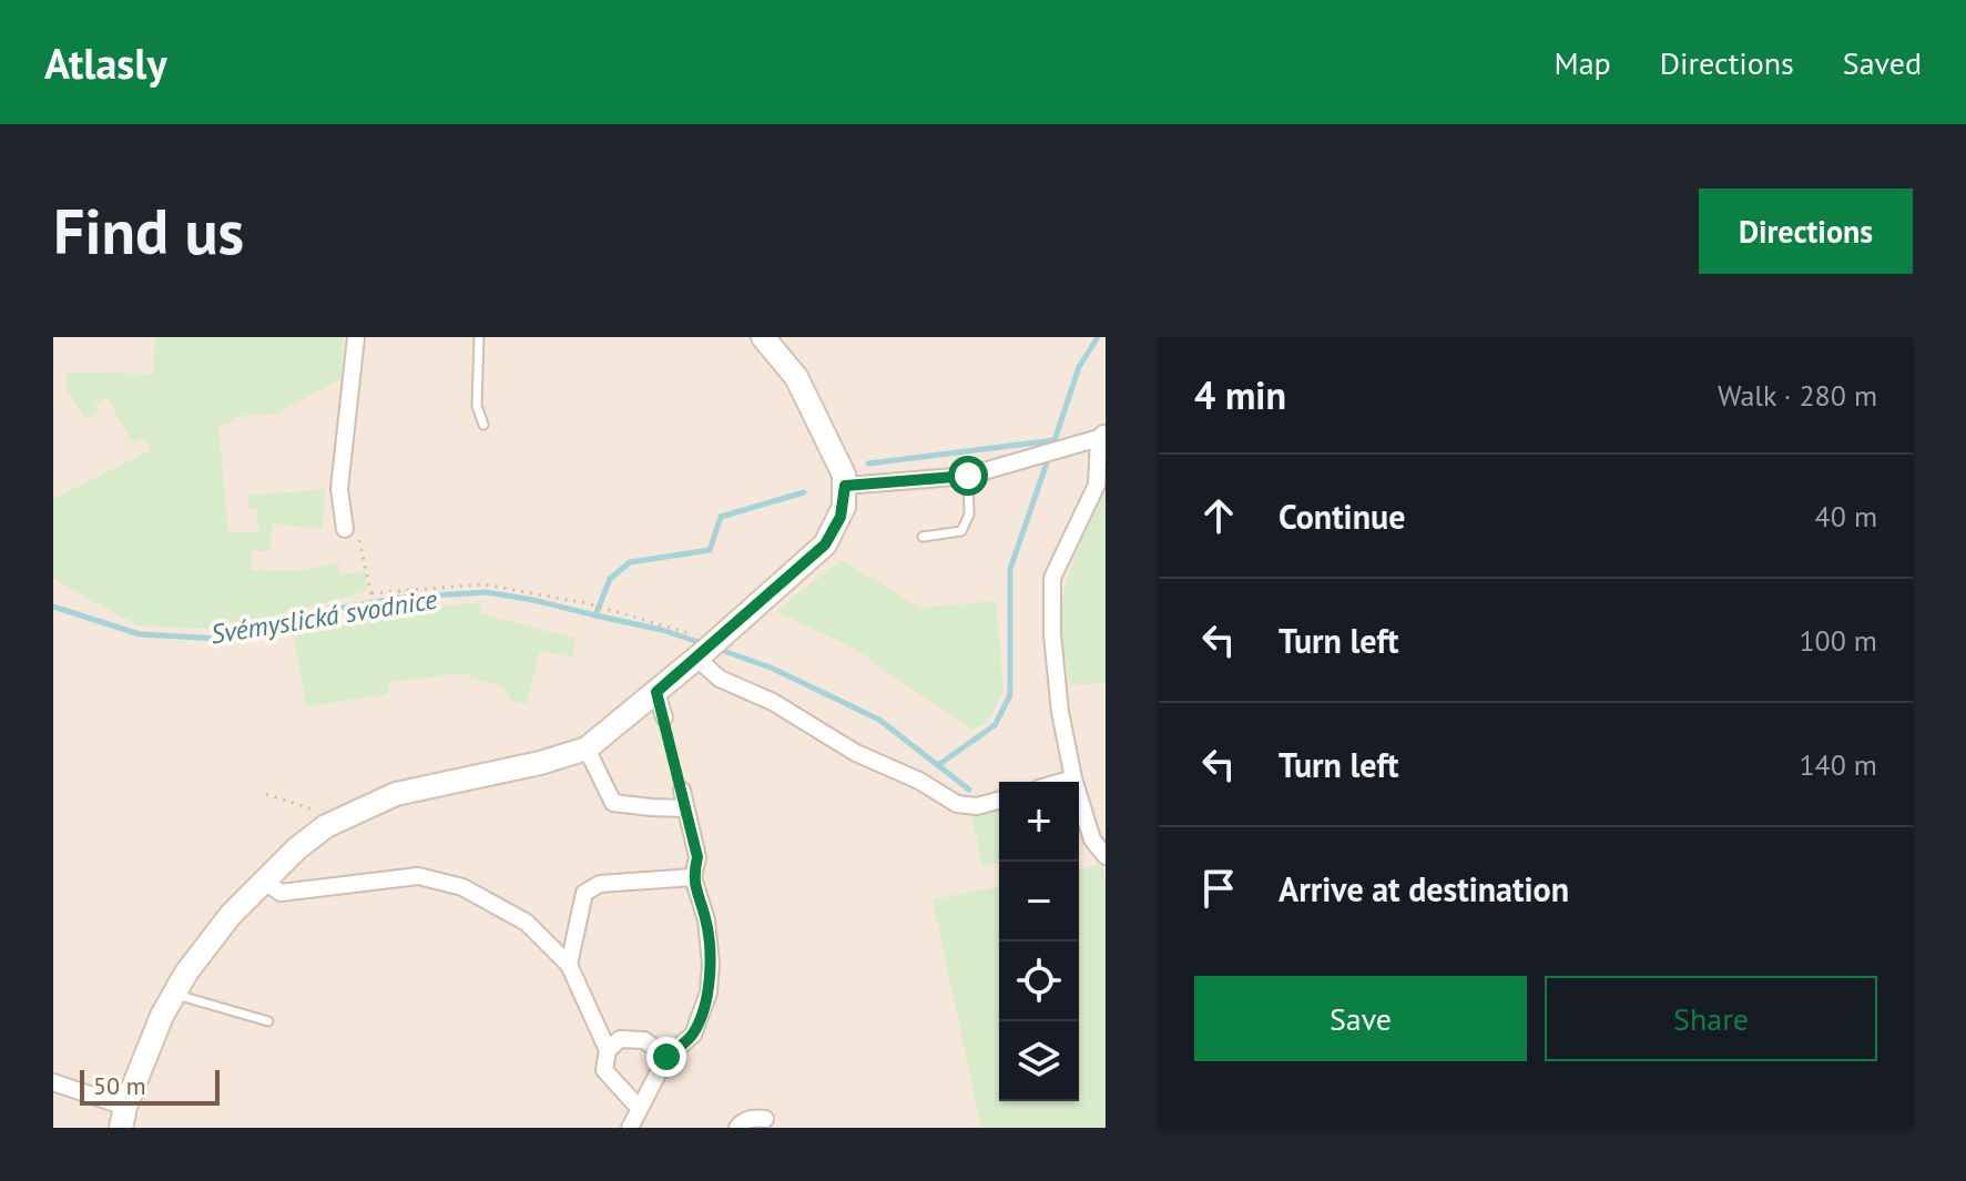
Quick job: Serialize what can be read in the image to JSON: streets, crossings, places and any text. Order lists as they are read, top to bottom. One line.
{"water":["Svémyslická svodnice"],"scale_bar":"50 m","page":{"header":"Atlasly","nav":["Map","Directions","Saved"],"buttons":["Directions",["Save","Share"]],"title":"Find us","heading":["4 min","Walk · 280 m"],"list":[["Continue","40 m"],["Turn left","100 m"],["Turn left","140 m"],"Arrive at destination"],"map_buttons":["+","−"],"scale":"50 m"}}
